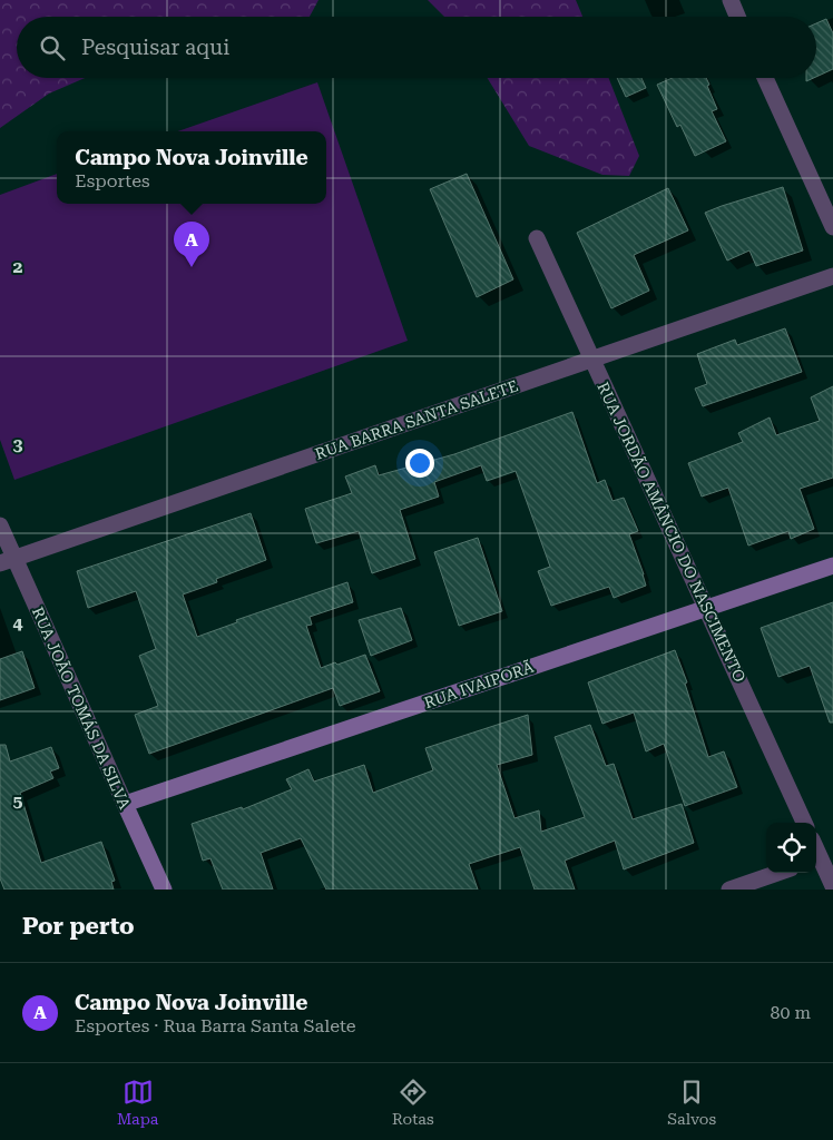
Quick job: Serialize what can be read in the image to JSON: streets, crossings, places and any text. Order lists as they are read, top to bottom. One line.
{"streets":{"street":["RUA BARRA SANTA SALETE","RUA JORDÃO AMÂNCIO DO NASCIMENTO","RUA IVAIPORÃ","RUA JOÃO TOMÁS DA SILVA"]},"crossings":[["RUA BARRA SANTA SALETE","RUA JORDÃO AMÂNCIO DO NASCIMENTO"],["RUA BARRA SANTA SALETE","RUA JOÃO TOMÁS DA SILVA"],["RUA JORDÃO AMÂNCIO DO NASCIMENTO","RUA IVAIPORÃ"],["RUA IVAIPORÃ","RUA JOÃO TOMÁS DA SILVA"]],"page":{"search":"Pesquisar aqui","popup":["Campo Nova Joinville","Esportes"],"pins":"A","heading":"Por perto","list":[{"mark":"A","name":"Campo Nova Joinville","note":"Esportes · Rua Barra Santa Salete","value":"80 m"}],"nav":["Mapa","Rotas","Salvos"]},"grid":{"rows":["2","3","4","5"]}}
